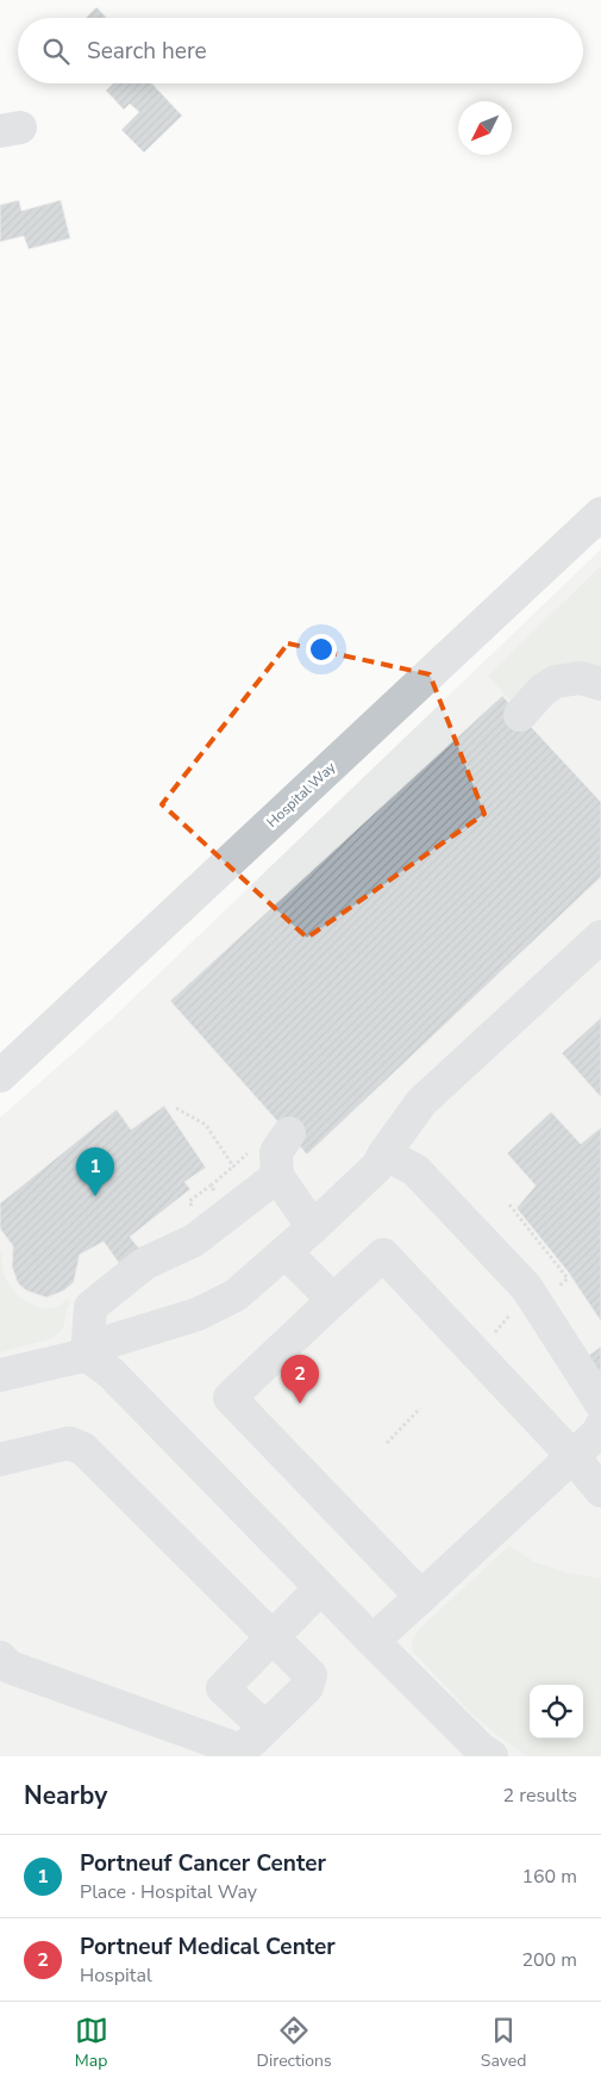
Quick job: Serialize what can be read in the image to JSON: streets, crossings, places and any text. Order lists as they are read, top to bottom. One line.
{"streets":{"street":["Hospital Way"]},"north":"bottom left","page":{"search":"Search here","pins":["1","2"],"heading":["Nearby","2 results"],"list":[{"mark":"1","name":"Portneuf Cancer Center","note":"Place · Hospital Way","value":"160 m"},{"mark":"2","name":"Portneuf Medical Center","note":"Hospital","value":"200 m"}],"nav":["Map","Directions","Saved"]}}
